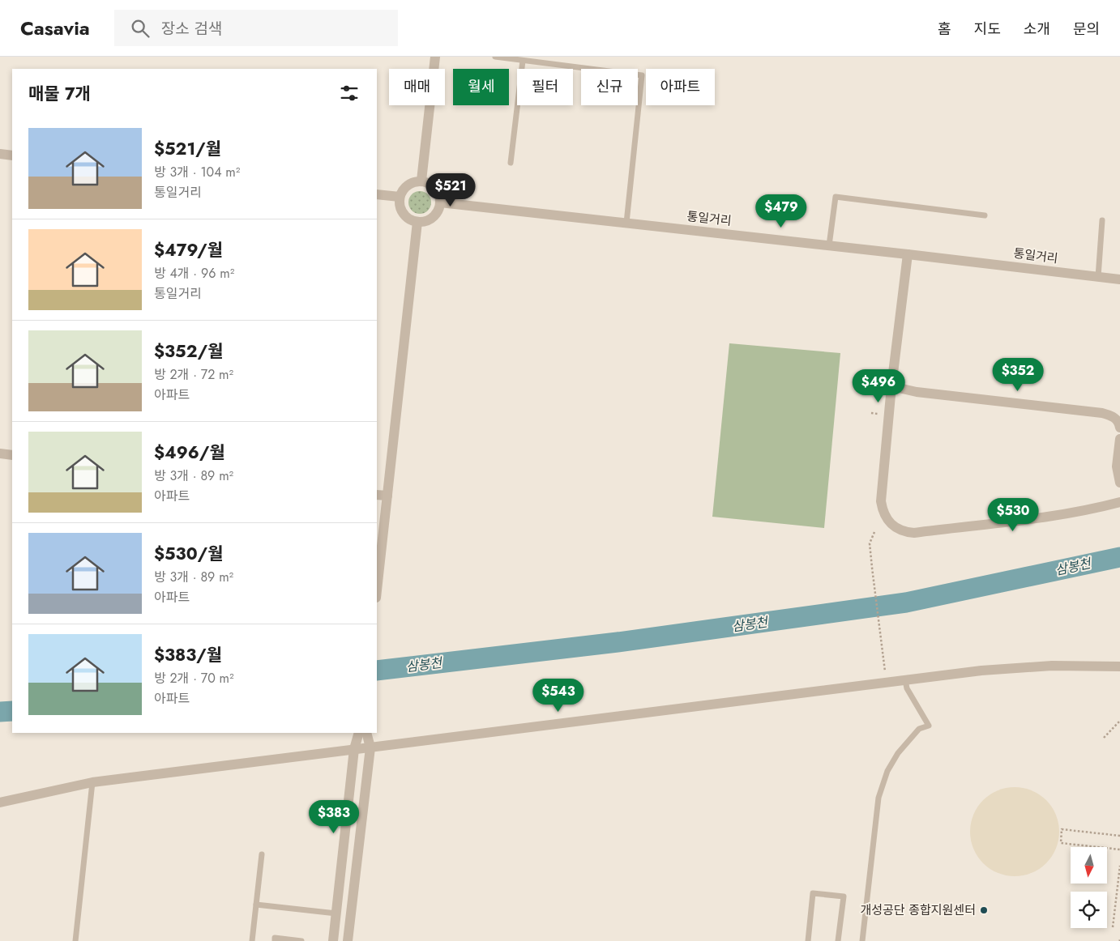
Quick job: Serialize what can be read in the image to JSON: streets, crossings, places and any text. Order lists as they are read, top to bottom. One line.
{"streets":{"street":["통일거리"]},"water":["삼봉천"],"places":["개성공단 종합지원센터"],"north":"bottom","page":{"header":"Casavia","search":"장소 검색","nav":["홈","지도","소개","문의"],"chip":["매매","월세","필터","신규","아파트"],"heading":"매물 7개","list":[{"name":"$521/월","note":"방 3개 · 104 m² · 통일거리"},{"name":"$479/월","note":"방 4개 · 96 m² · 통일거리"},{"name":"$352/월","note":"방 2개 · 72 m² · 아파트"},{"name":"$496/월","note":"방 3개 · 89 m² · 아파트"},{"name":"$530/월","note":"방 3개 · 89 m² · 아파트"},{"name":"$383/월","note":"방 2개 · 70 m² · 아파트"}],"price":["$521","$479","$352","$496","$530","$543","$383"]}}
